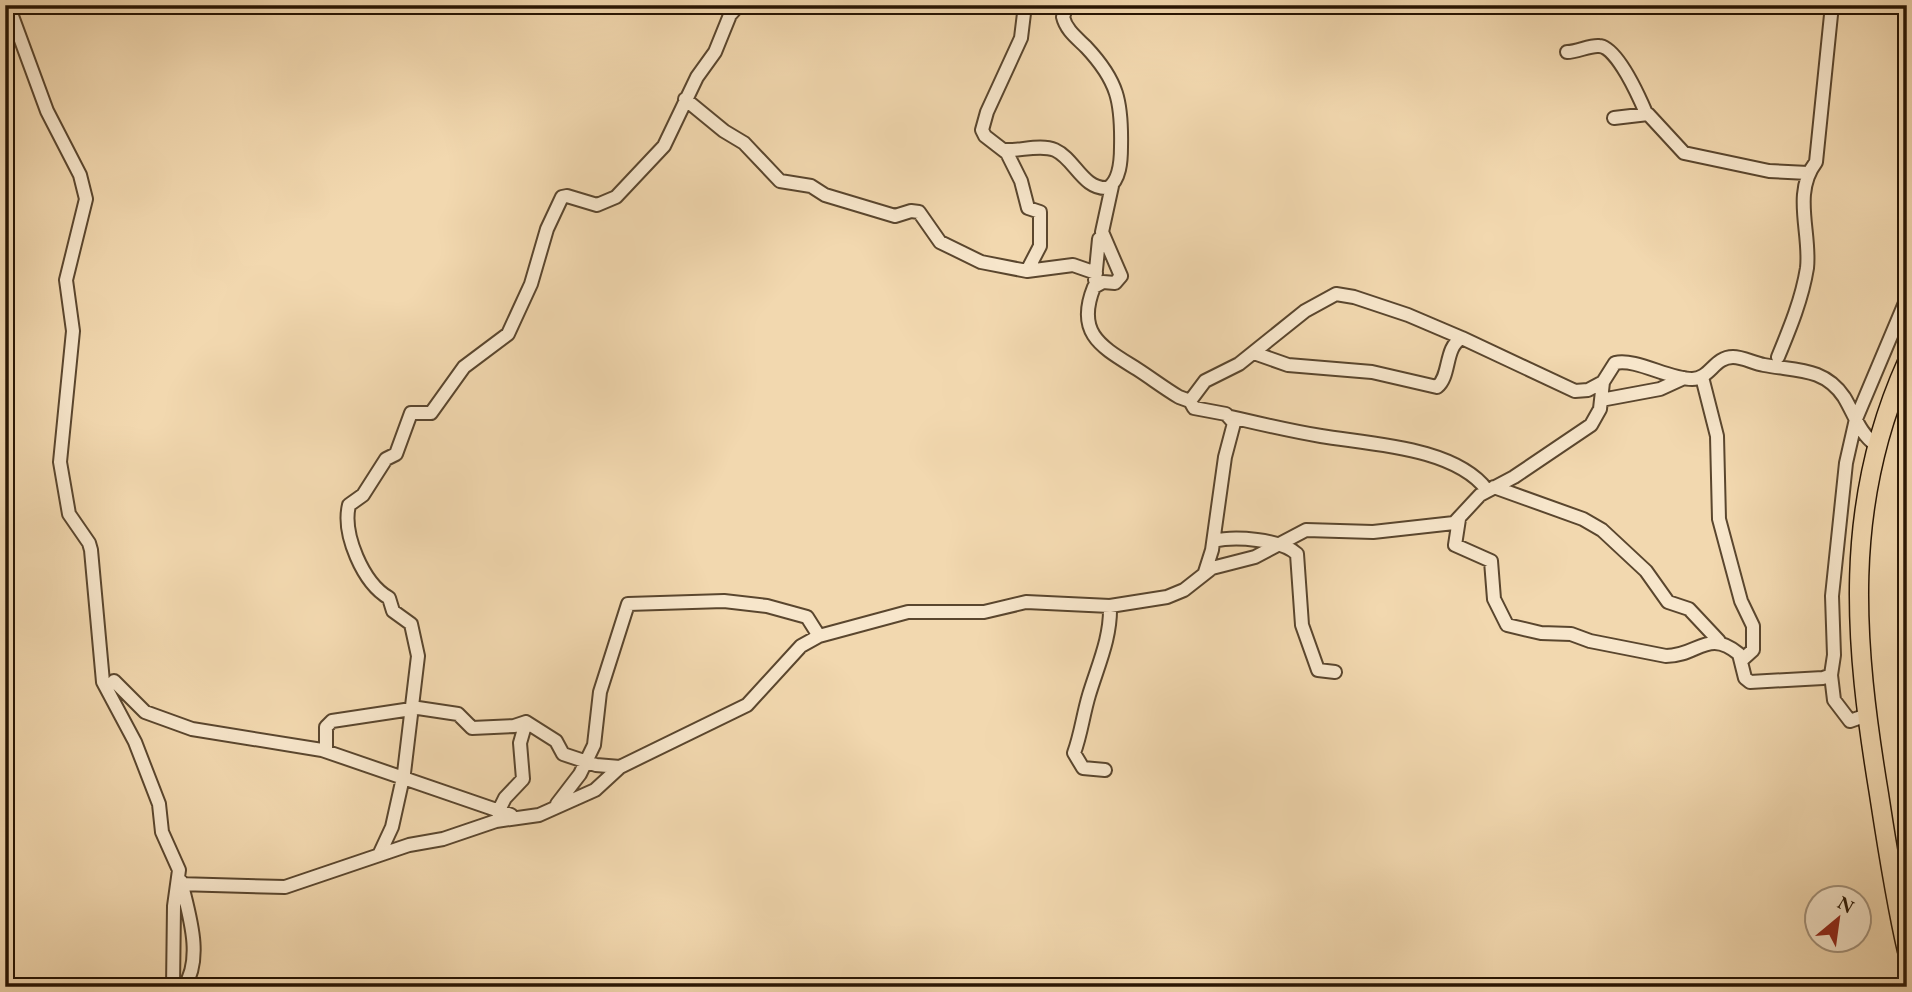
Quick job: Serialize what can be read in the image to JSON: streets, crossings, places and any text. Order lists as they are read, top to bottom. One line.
{"north":"top right"}
